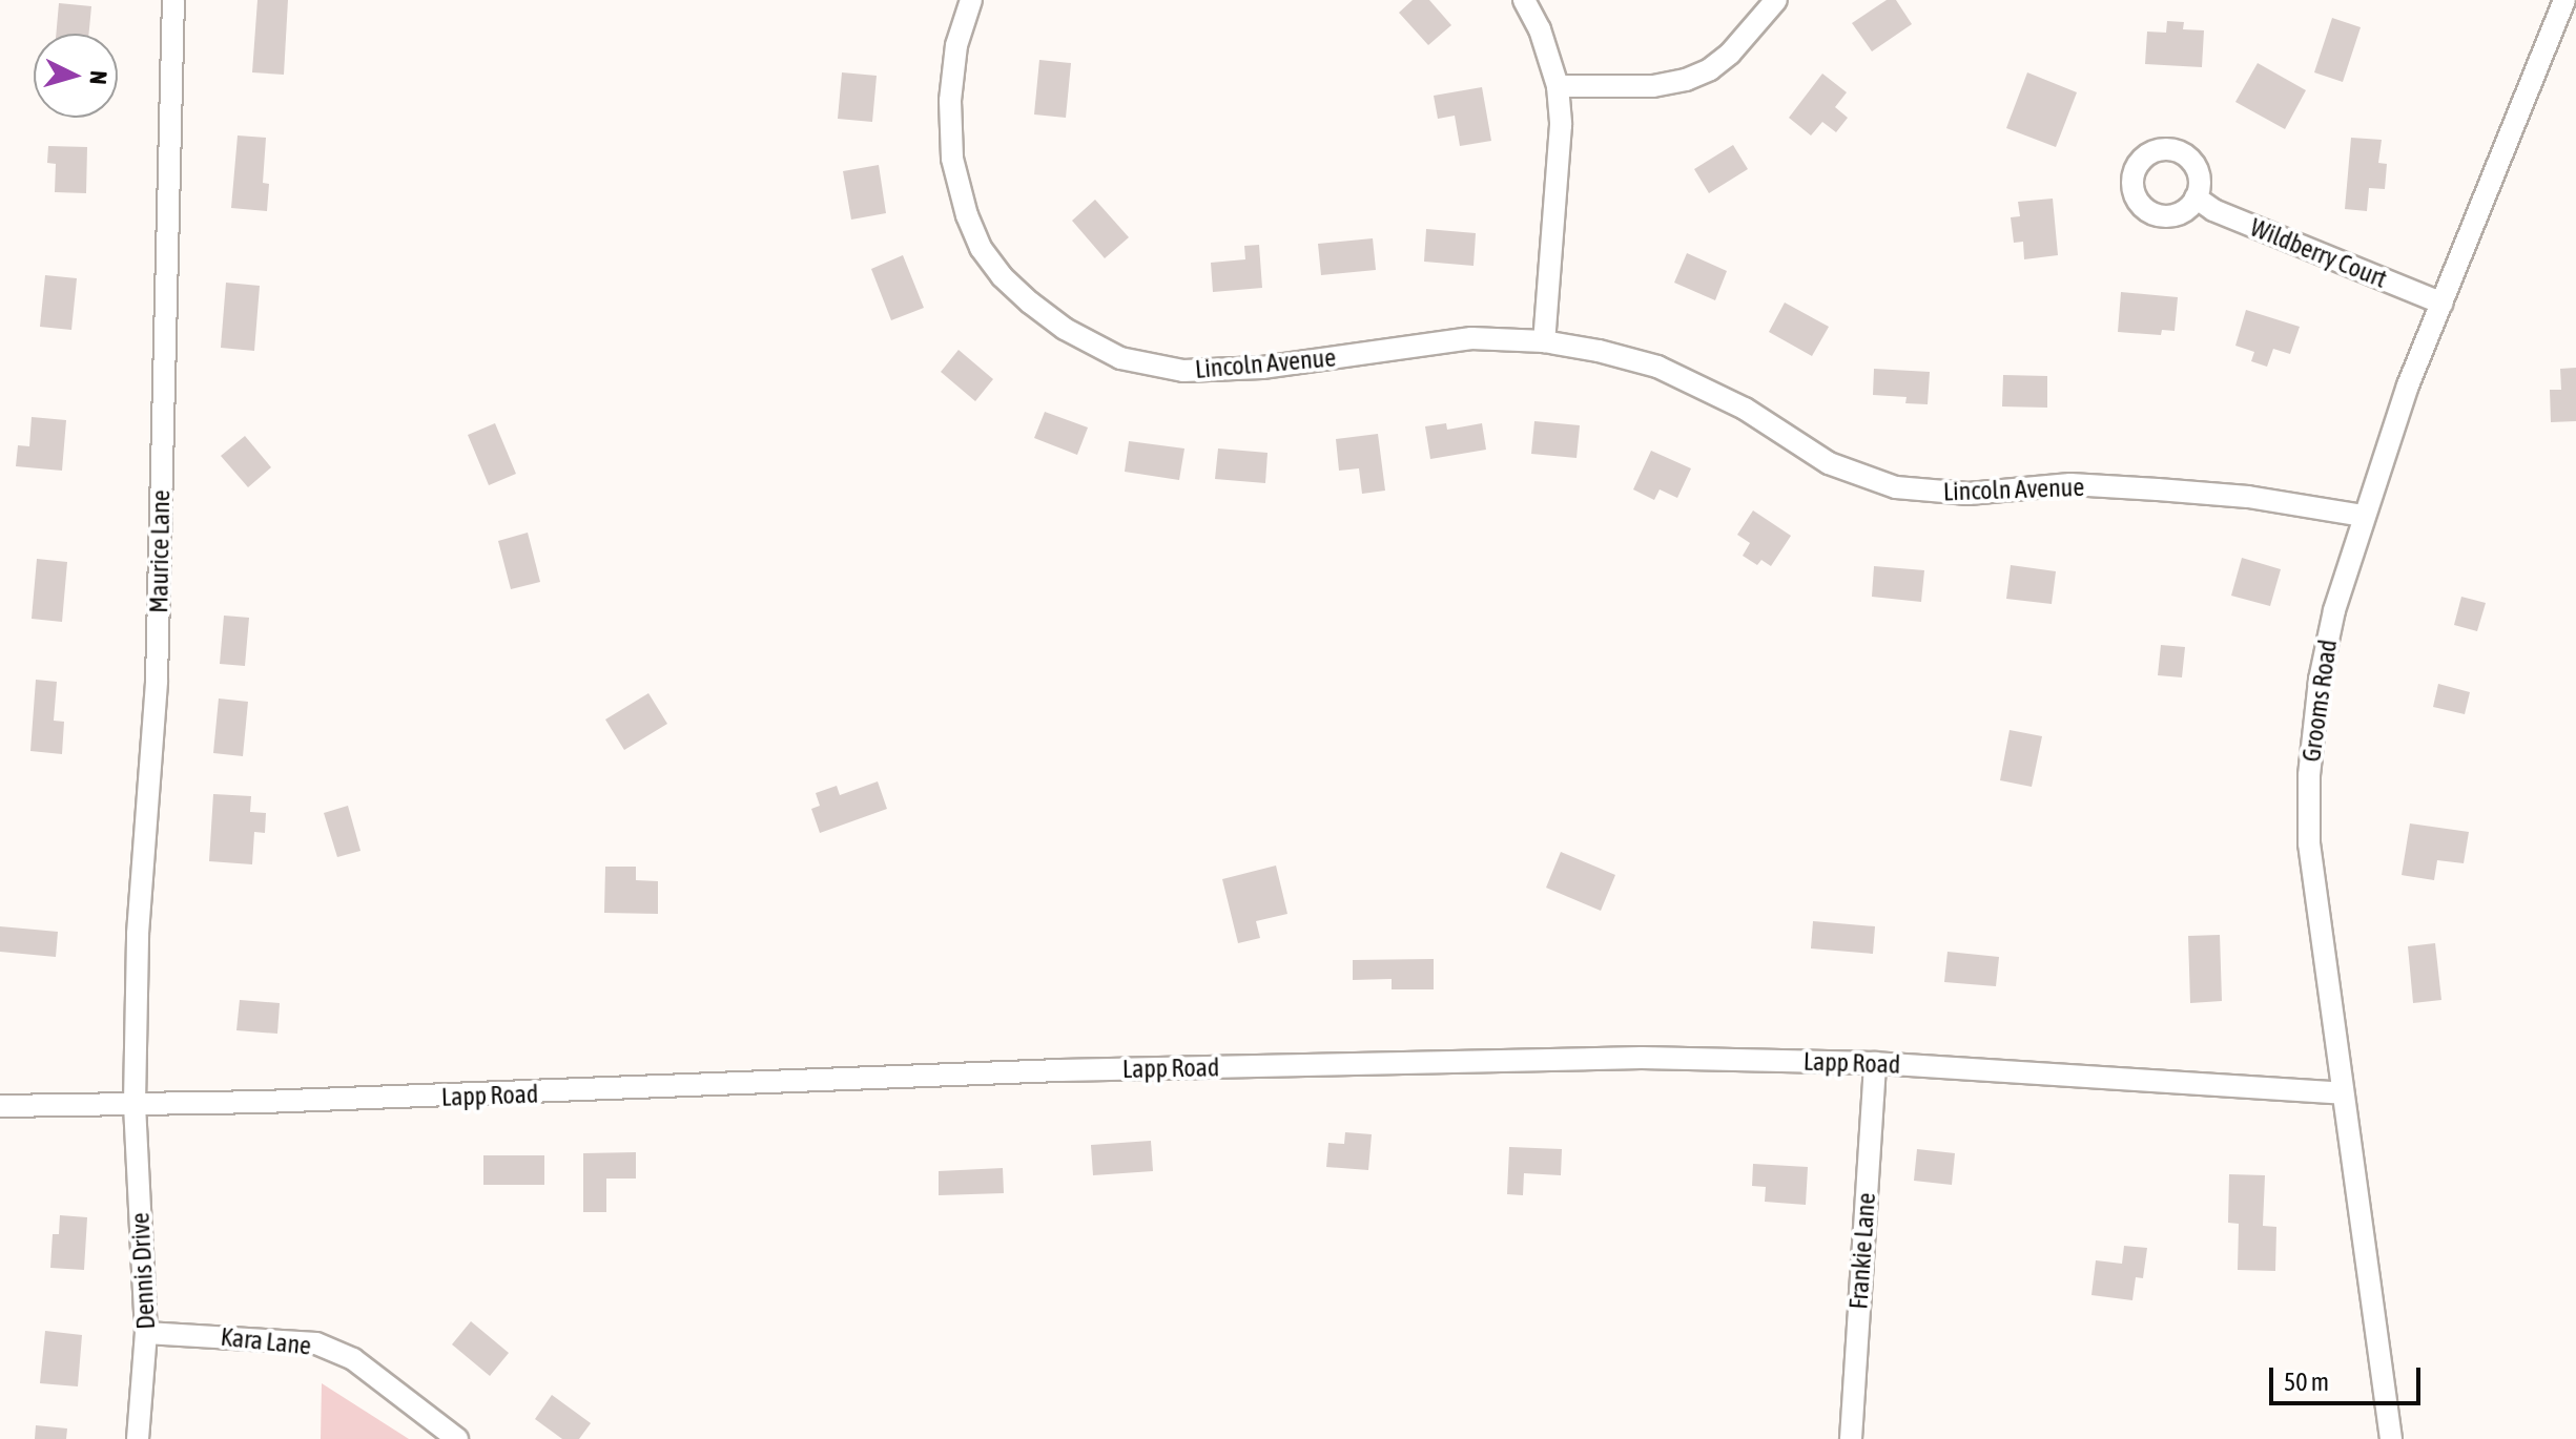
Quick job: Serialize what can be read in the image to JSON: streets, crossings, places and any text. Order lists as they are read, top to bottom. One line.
{"streets":{"street":["Wildberry Court","Lincoln Avenue","Maurice Lane","Grooms Road","Lapp Road","Frankie Lane","Dennis Drive","Kara Lane"]},"crossings":[["Wildberry Court","Grooms Road"],["Lincoln Avenue","Grooms Road"],["Maurice Lane","Lapp Road"],["Maurice Lane","Dennis Drive"],["Grooms Road","Lapp Road"],["Lapp Road","Frankie Lane"],["Lapp Road","Dennis Drive"],["Dennis Drive","Kara Lane"]],"scale_bar":"50 m","north":"right"}
